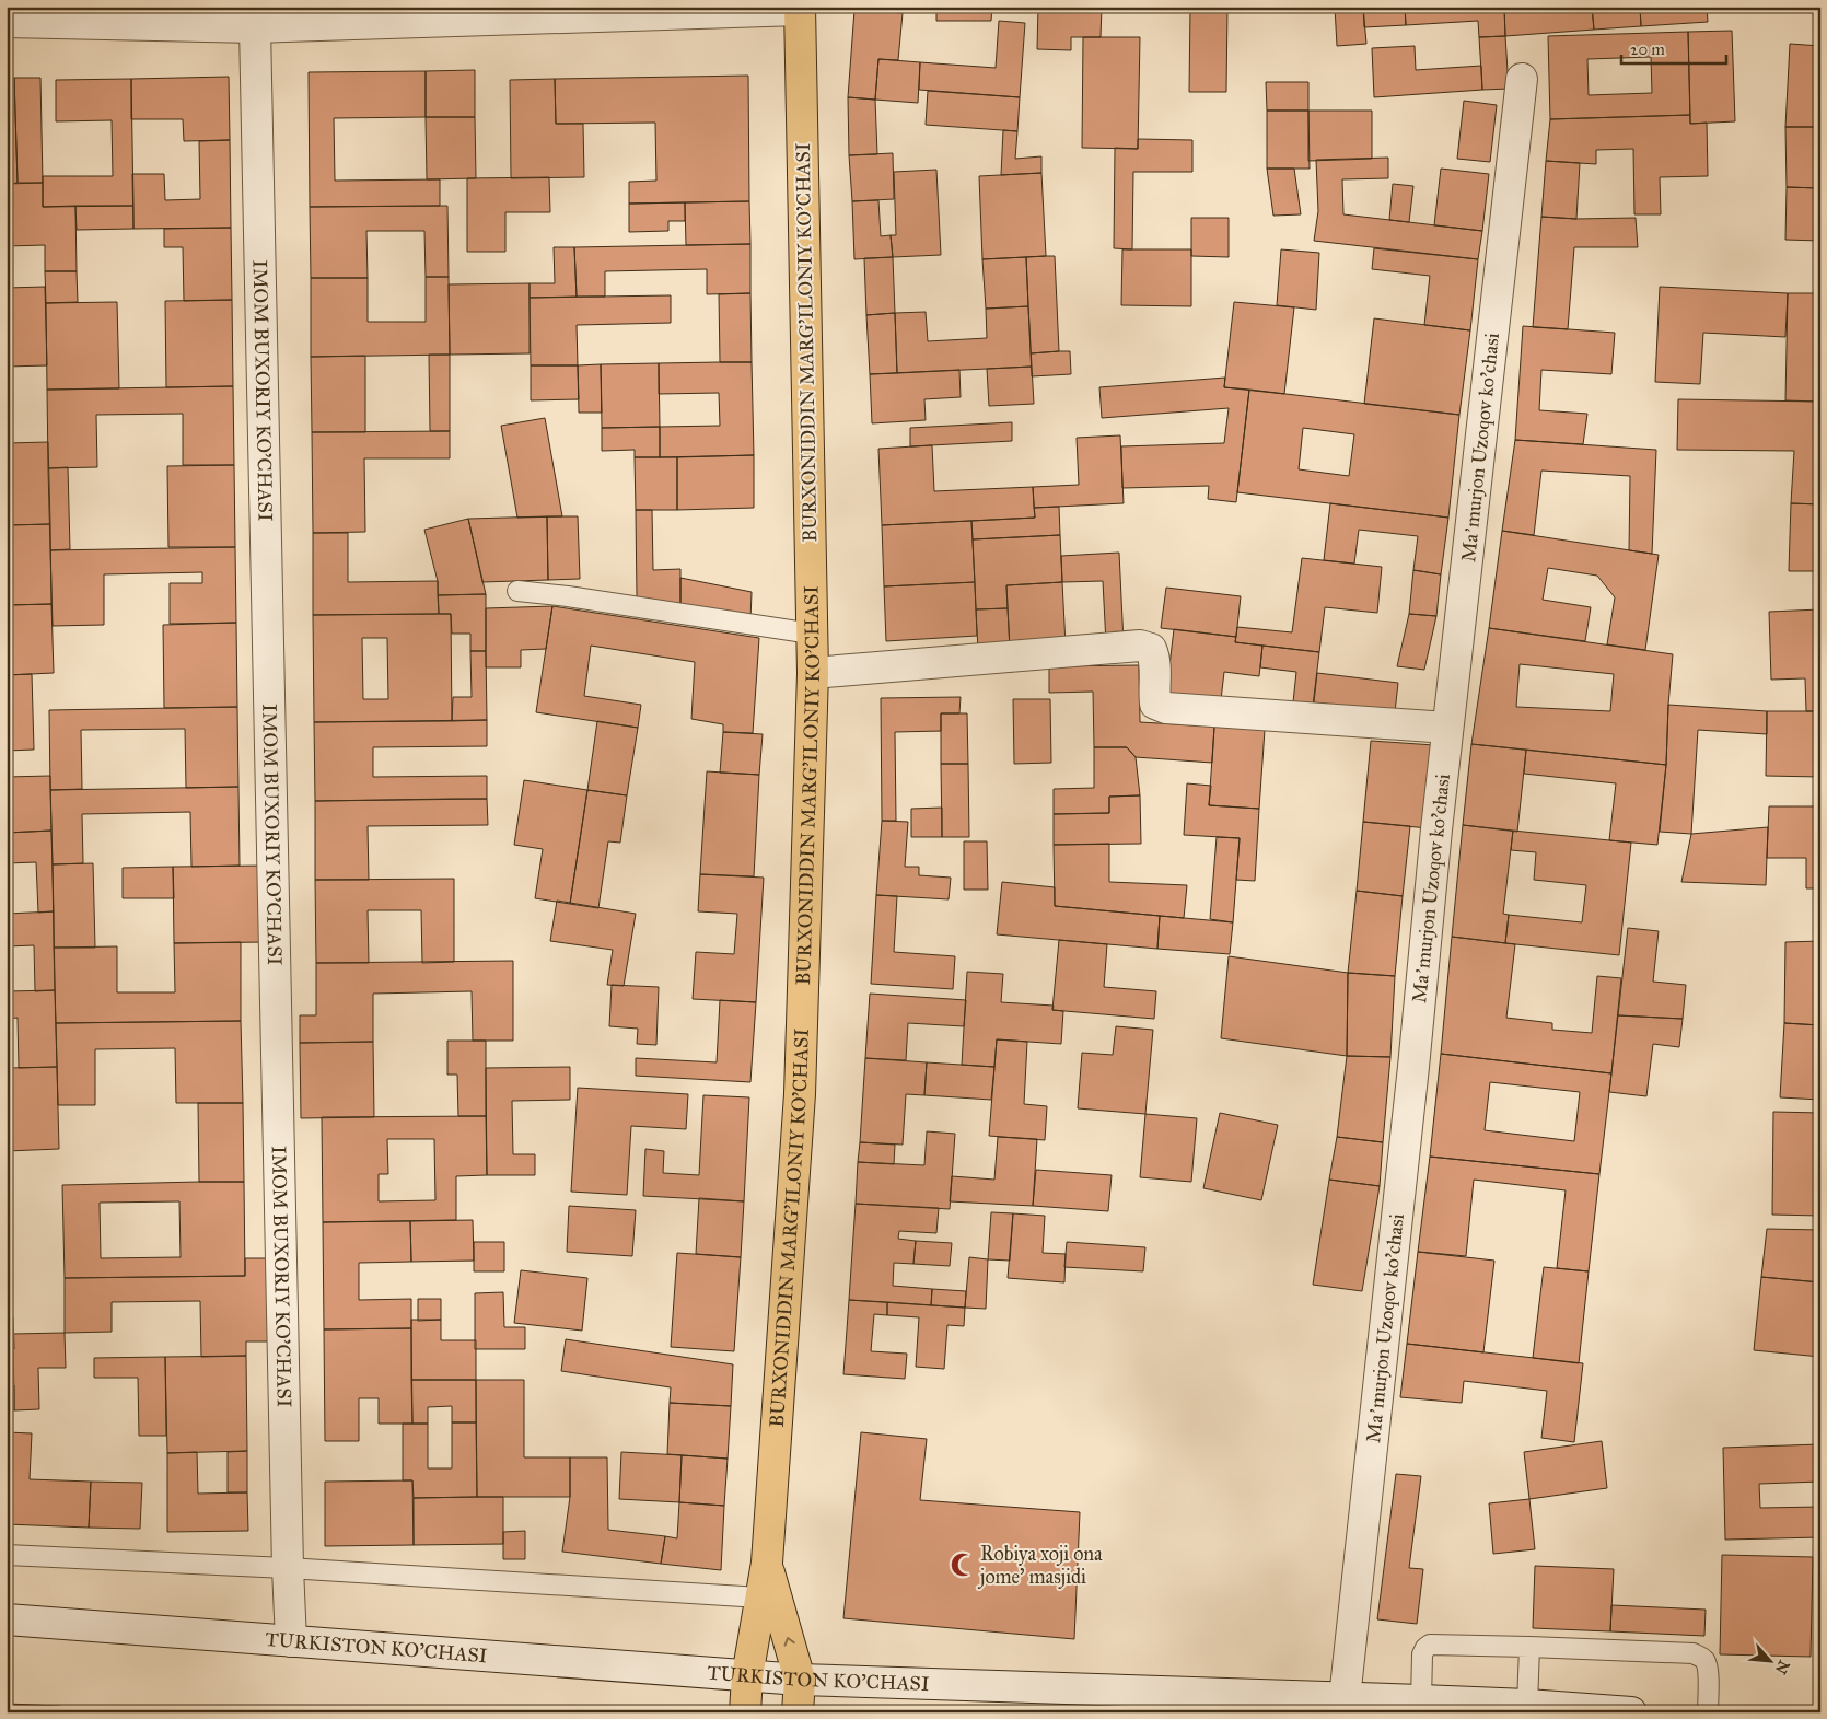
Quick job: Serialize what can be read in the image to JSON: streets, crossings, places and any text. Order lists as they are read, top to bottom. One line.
{"streets":{"main road":["BURXONIDDIN MARG’ILONIY KO’CHASI"],"street":["IMOM BUXORIY KO'CHASI","Maʼmurjon Uzoqov ko'chasi","TURKISTON KO’CHASI"]},"crossings":[["BURXONIDDIN MARG’ILONIY KO’CHASI","TURKISTON KO’CHASI"],["IMOM BUXORIY KO'CHASI","TURKISTON KO’CHASI"],["Maʼmurjon Uzoqov ko'chasi","TURKISTON KO’CHASI"]],"places":{"mosque":["Robiya xoji ona jome' masjidi"]},"scale_bar":"20 m","north":"bottom right"}
